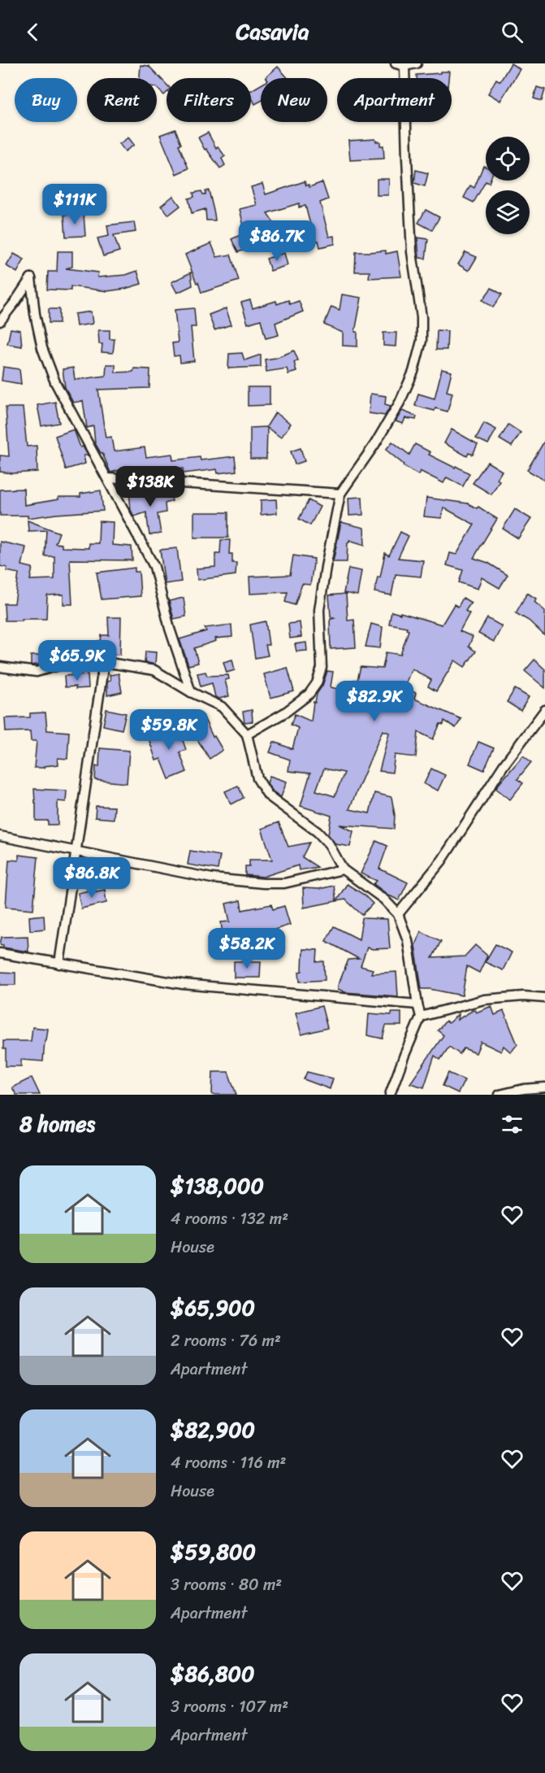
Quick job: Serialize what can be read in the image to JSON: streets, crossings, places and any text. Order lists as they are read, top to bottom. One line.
{"page":{"header":"Casavia","chip":["Buy","Rent","Filters","New","Apartment"],"price":["$111K","$86.7K","$138K","$65.9K","$82.9K","$59.8K","$86.8K","$58.2K"],"heading":"8 homes","list":[{"name":"$138,000","note":"4 rooms · 132 m² · House"},{"name":"$65,900","note":"2 rooms · 76 m² · Apartment"},{"name":"$82,900","note":"4 rooms · 116 m² · House"},{"name":"$59,800","note":"3 rooms · 80 m² · Apartment"},{"name":"$86,800","note":"3 rooms · 107 m² · Apartment"}]}}
